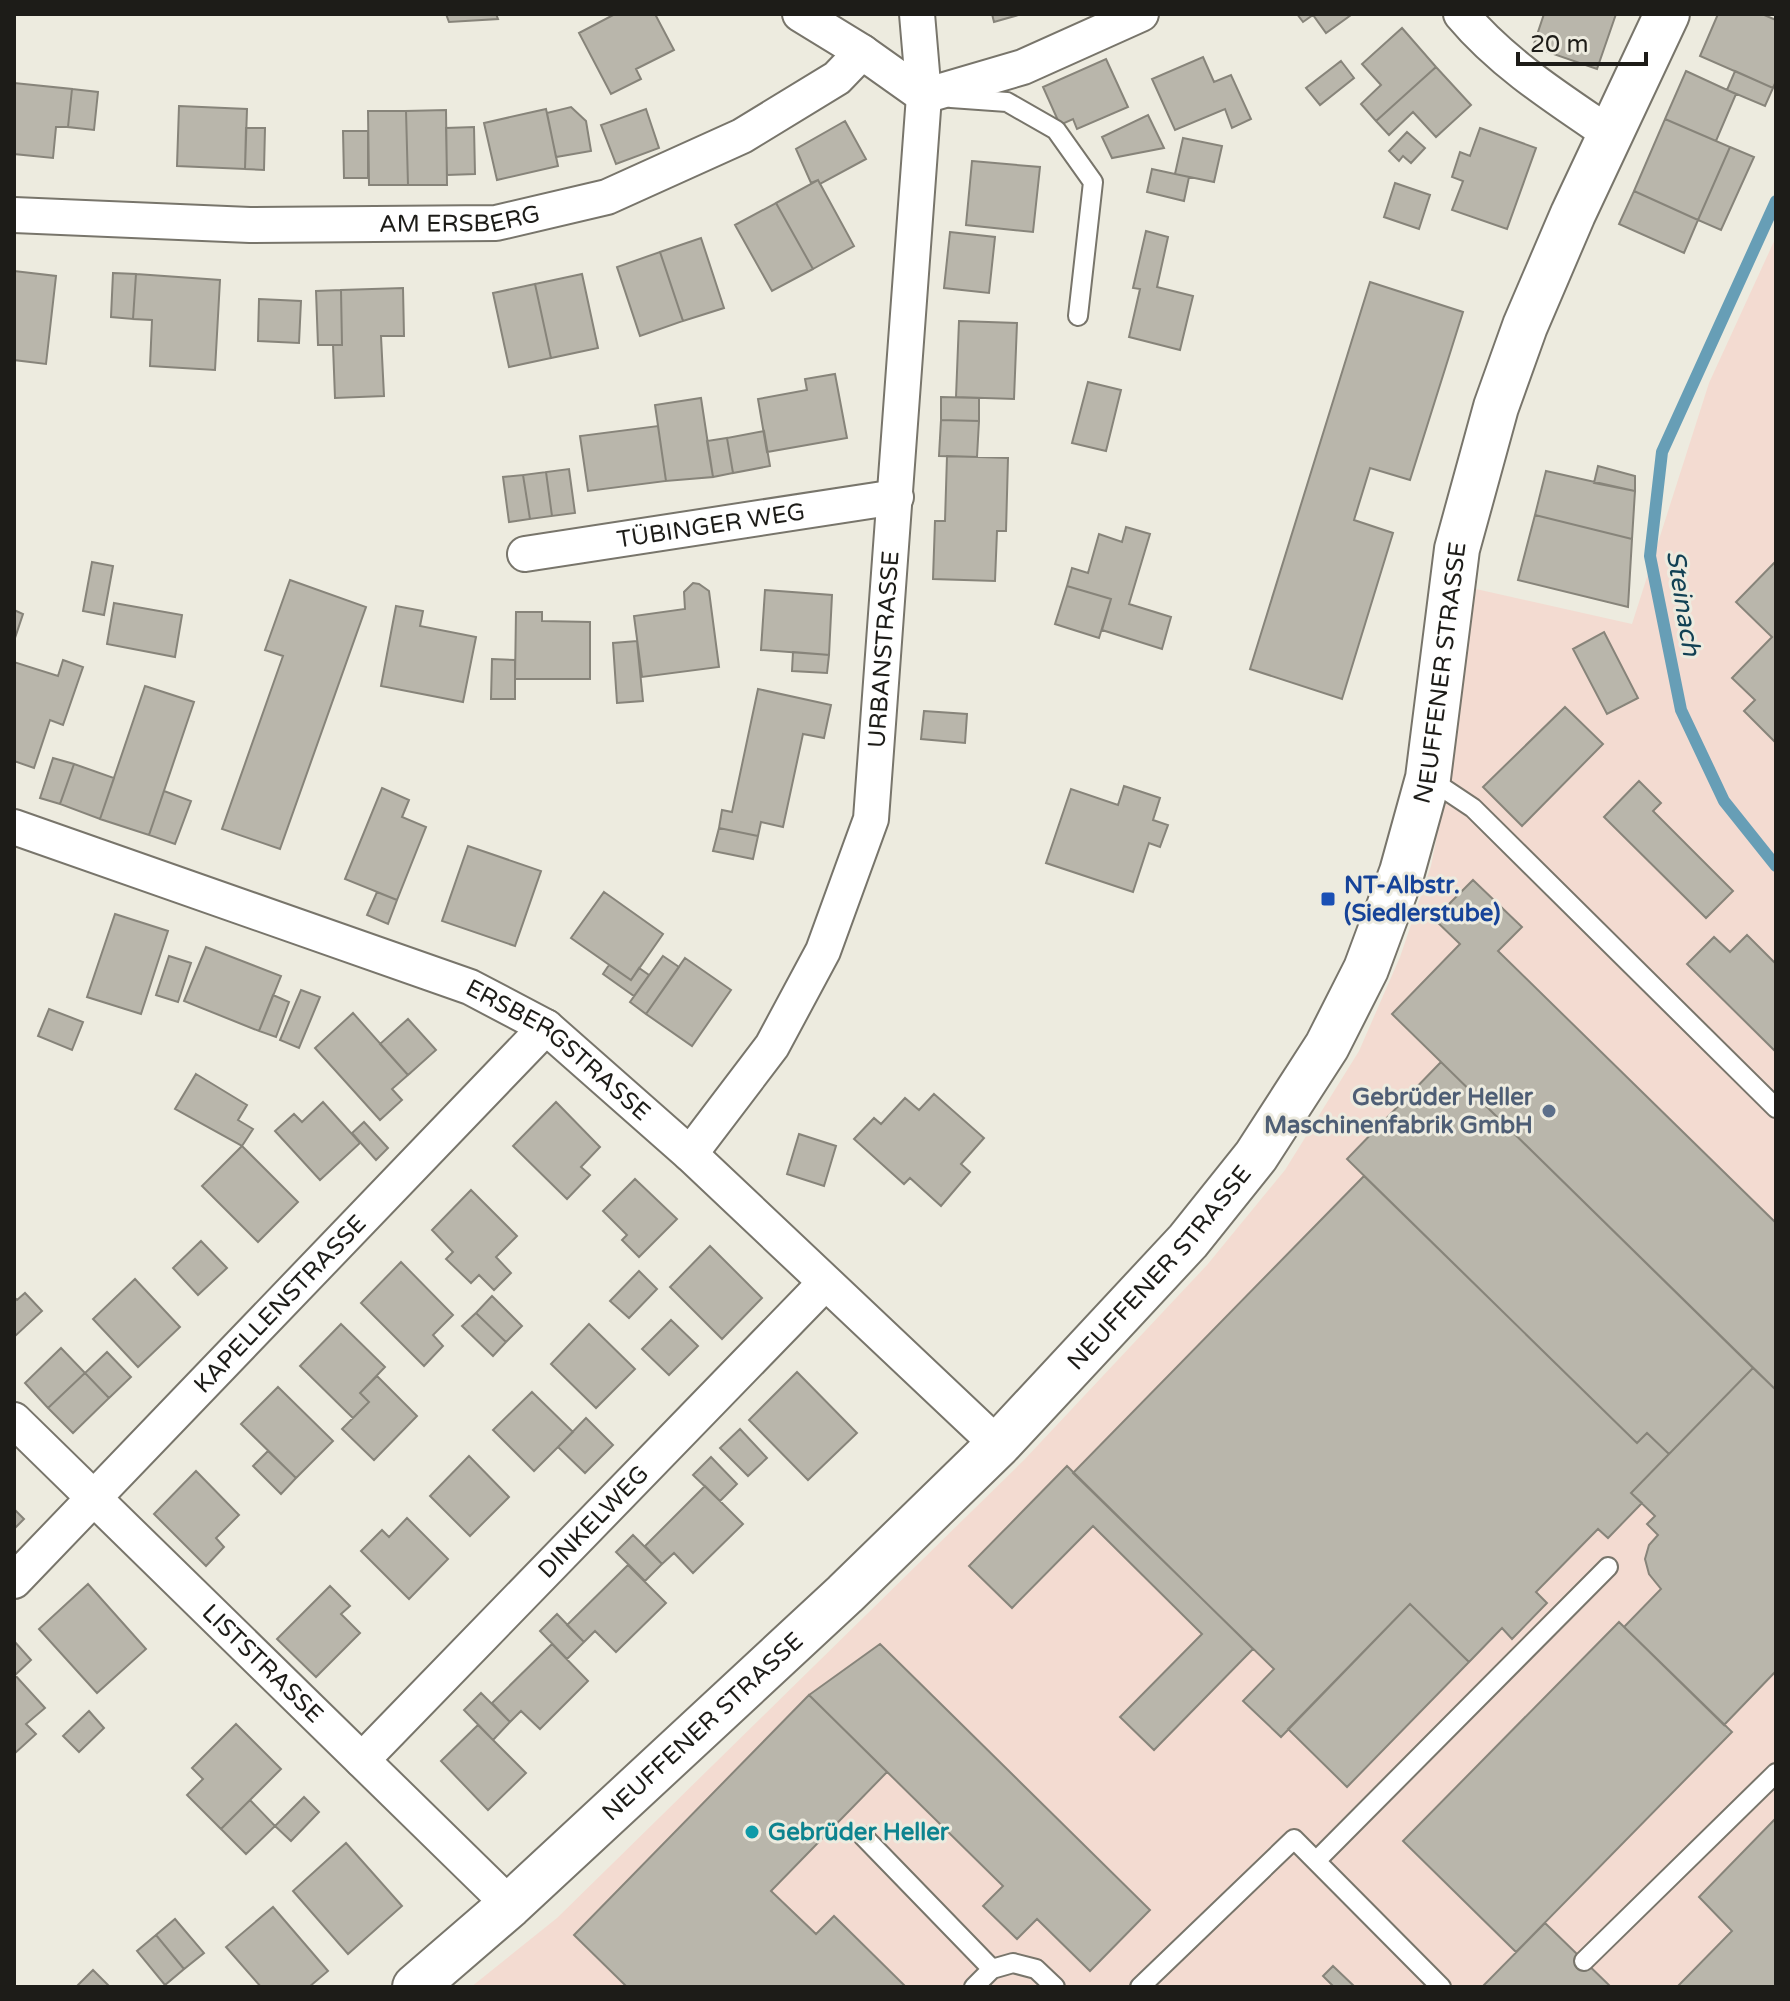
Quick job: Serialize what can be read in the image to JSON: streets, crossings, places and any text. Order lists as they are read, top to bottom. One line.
{"streets":{"main road":["NEUFFENER STRASSE"],"street":["AM ERSBERG","TÜBINGER WEG","URBANSTRASSE","ERSBERGSTRASSE","KAPELLENSTRASSE","DINKELWEG","LISTSTRASSE"]},"crossings":[["TÜBINGER WEG","URBANSTRASSE"],["URBANSTRASSE","ERSBERGSTRASSE"],["NEUFFENER STRASSE","ERSBERGSTRASSE"],["NEUFFENER STRASSE","LISTSTRASSE"],["ERSBERGSTRASSE","KAPELLENSTRASSE"],["ERSBERGSTRASSE","DINKELWEG"],["KAPELLENSTRASSE","LISTSTRASSE"],["DINKELWEG","LISTSTRASSE"]],"water":["Steinach"],"places":{"transit":["NT-Albstr. (Siedlerstube)"],"other":["Gebrüder Heller Maschinenfabrik GmbH","Gebrüder Heller"]},"scale_bar":"20 m"}
